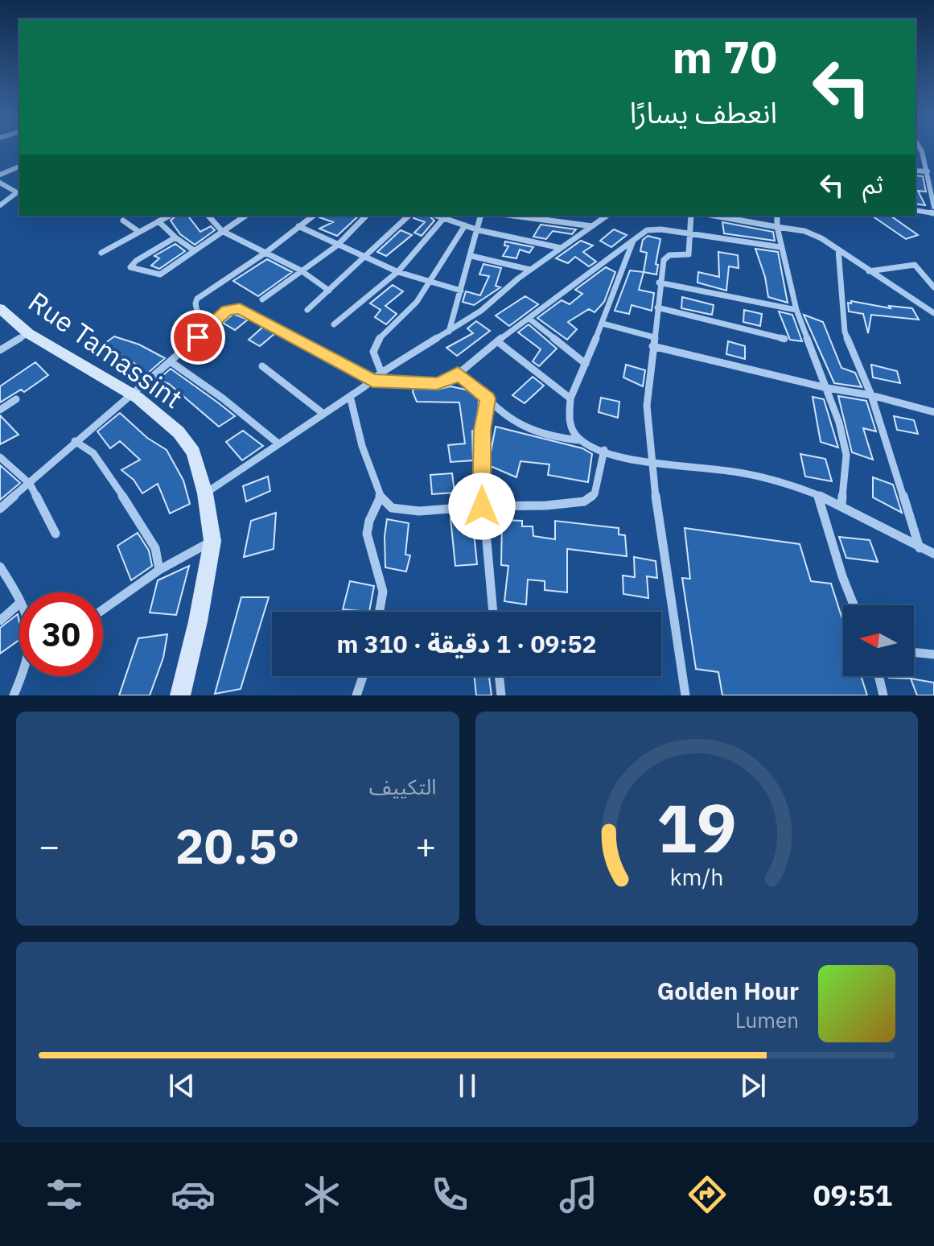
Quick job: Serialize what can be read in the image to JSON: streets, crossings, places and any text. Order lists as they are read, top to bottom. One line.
{"streets":{"main road":["Rue Tamassint"]},"north":"left","page":{"turn":["70 m","انعطف يسارًا"],"then":"ثم","limit":"30","trip":"09:52 · 1 دقيقة · 310 m","tile":"التكييف","heat":["−","20.5°","+"],"song":["Golden Hour","Lumen"],"tabs":"09:51","gauge":["19","km/h"]}}
